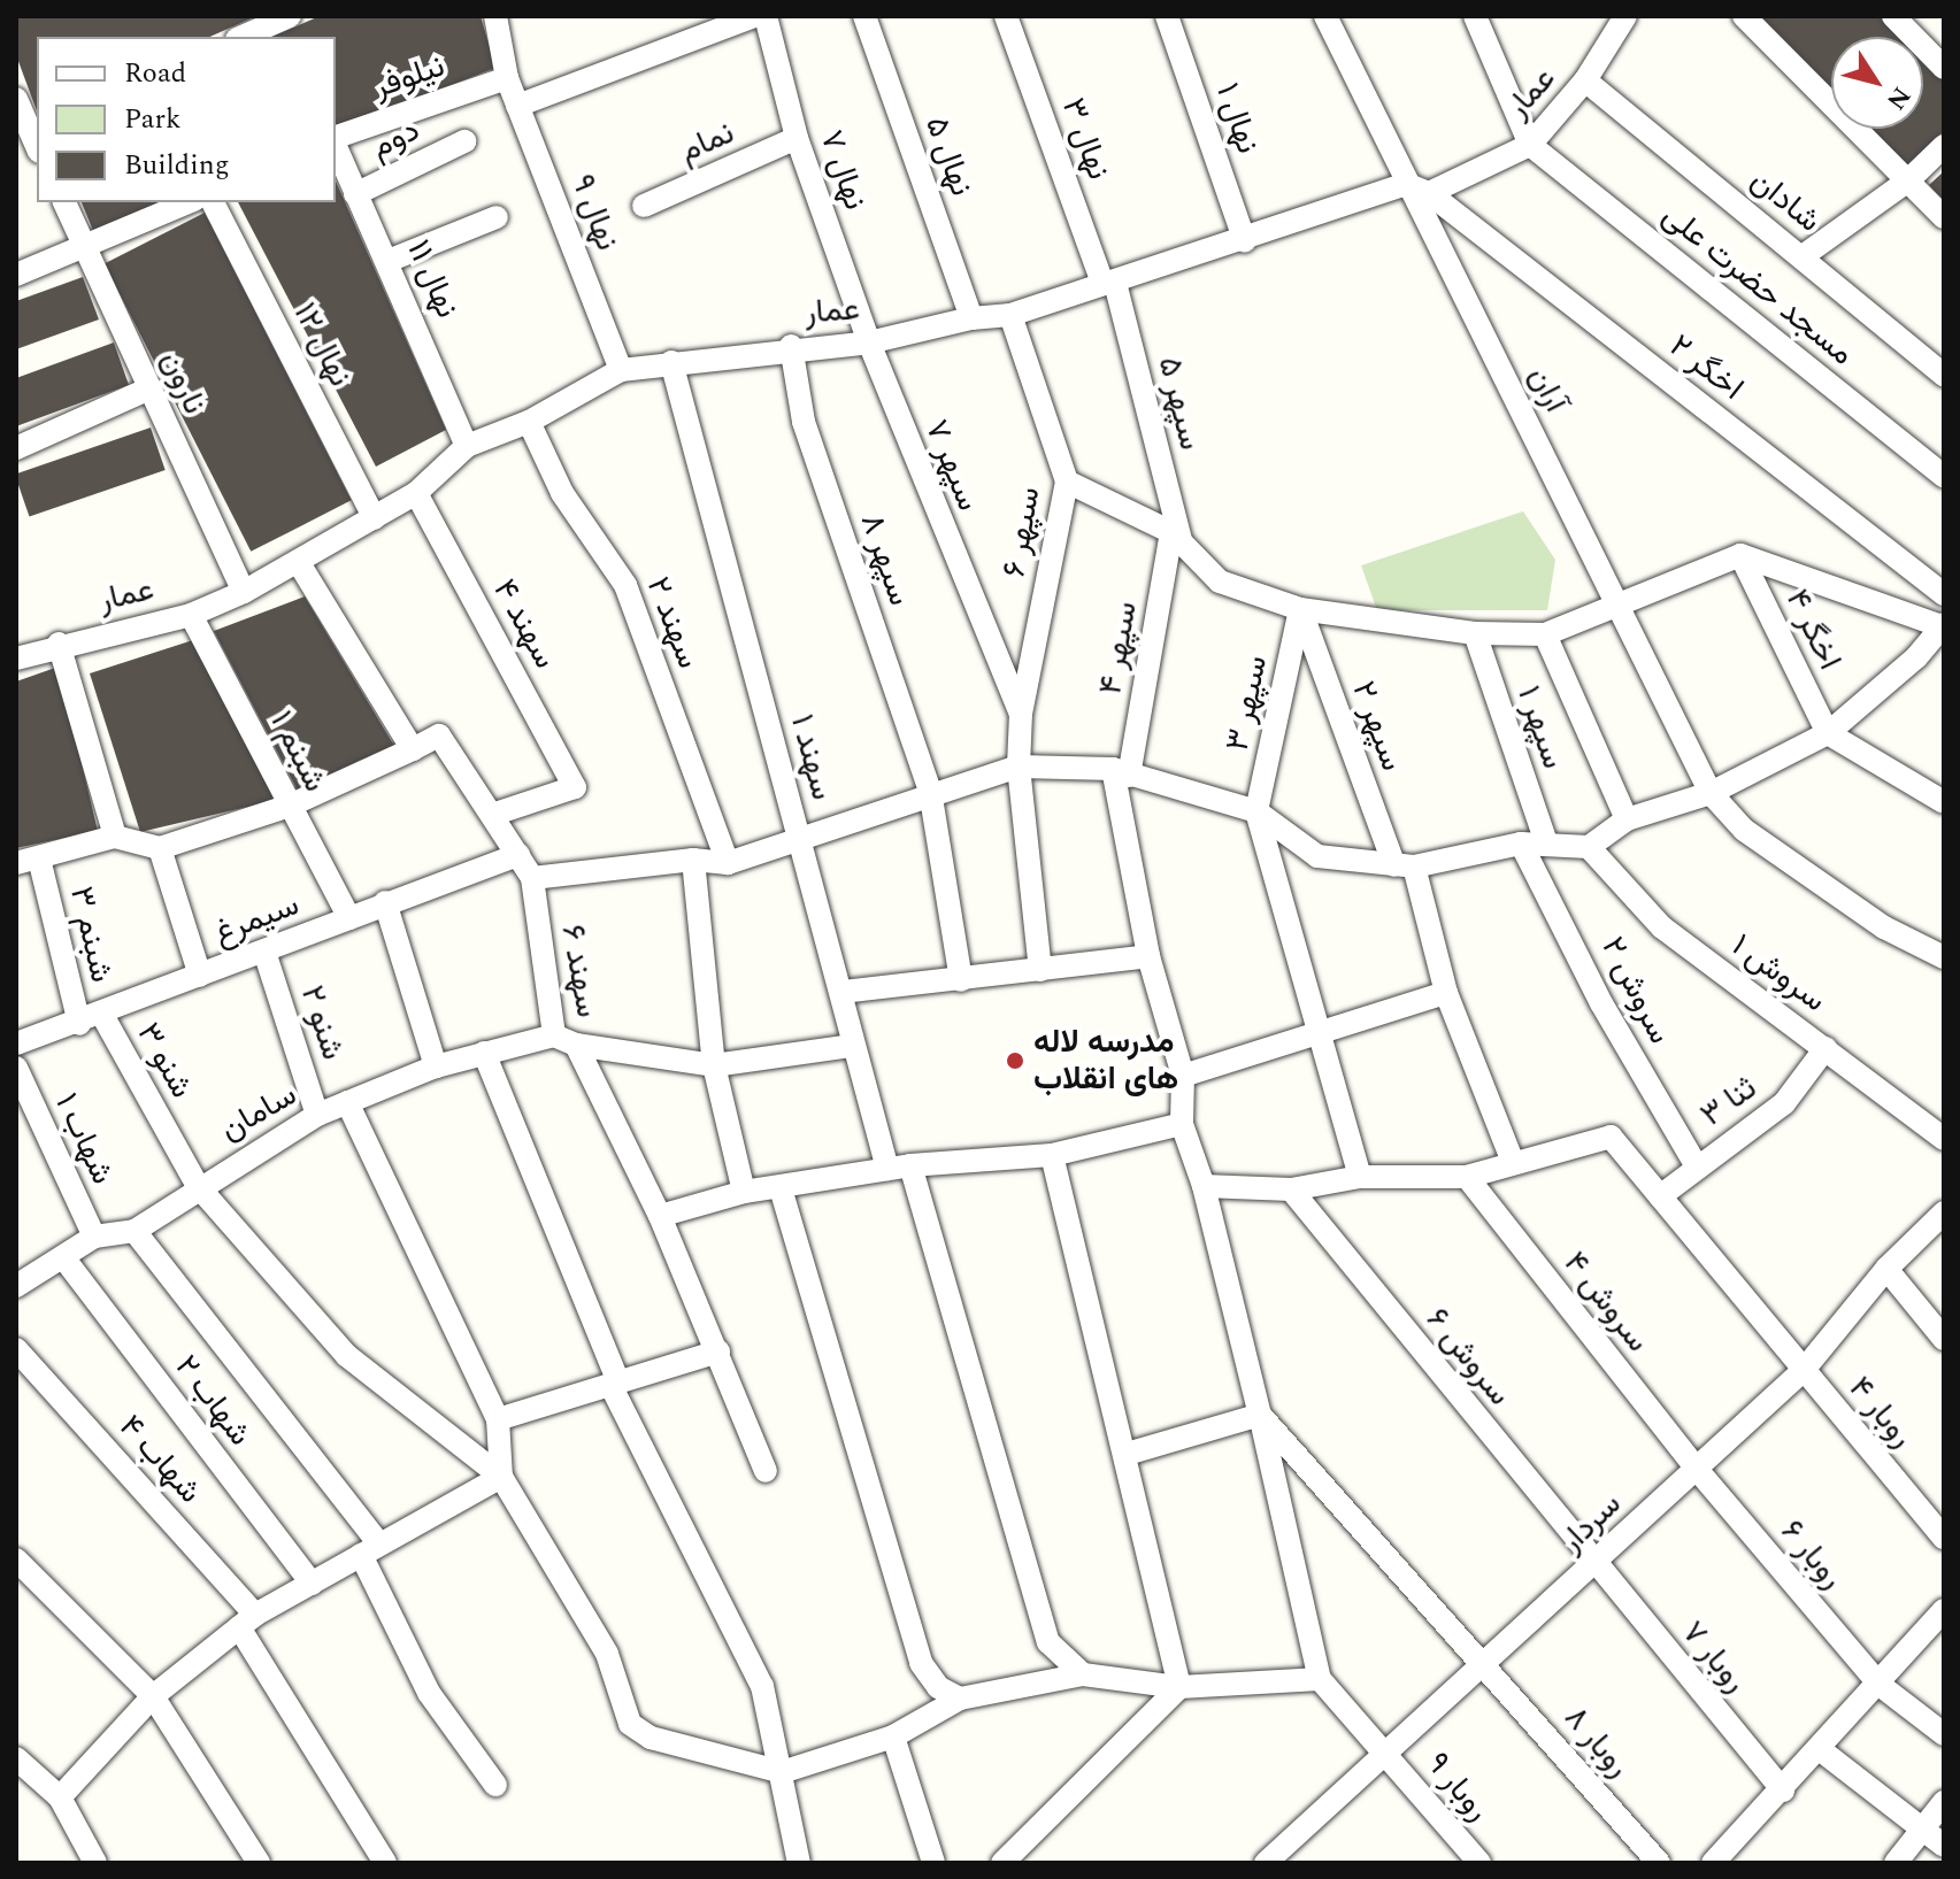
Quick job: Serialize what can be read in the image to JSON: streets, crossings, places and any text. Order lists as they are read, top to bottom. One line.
{"streets":{"street":["نیلوفر","عمار","نهال ۱","دوم","نهال ۳","نمام","نهال ۵","نهال ۷","شادان","نهال ۹","نهال ۱۱","مسجد حضرت علی","نهال ۱۲","اخگر ۲","نارون","آران","سپهر ۵","سپهر ۷","سپهر ۶","سپهر ۸","سهند ۲","سهند ۴","اخگر ۴","سپهر ۴","سپهر ۳","سپهر ۲","سپهر ۱","شبنم ۱","سهند ۱","سیمرغ","شبنم ۳","سهند ۶","سروش ۱","سروش ۲","شنو ۲","شنو ۳","ثنا ۳","سامان","شهاب ۱","سروش ۴","سروش ۶","شهاب ۲","روبار ۴","شهاب ۴","سردار","روبار ۶","روبار ۷","روبار ۸","روبار ۹"]},"crossings":[["نیلوفر","نهال ۹"],["عمار","نهال ۱"],["عمار","نهال ۳"],["عمار","نهال ۵"],["عمار","نهال ۷"],["عمار","شادان"],["عمار","نهال ۹"],["عمار","نهال ۱۱"],["عمار","مسجد حضرت علی"],["عمار","نهال ۱۲"],["عمار","اخگر ۲"],["عمار","نارون"],["عمار","آران"],["عمار","سپهر ۵"],["عمار","سپهر ۷"],["عمار","سپهر ۶"],["عمار","سپهر ۸"],["عمار","سهند ۲"],["عمار","سهند ۴"],["عمار","شبنم ۱"],["عمار","سهند ۱"],["دوم","نهال ۱۱"],["نهال ۳","سپهر ۵"],["نمام","نهال ۷"],["نهال ۷","سپهر ۷"],["سپهر ۵","سپهر ۴"],["سپهر ۷","سپهر ۶"],["سهند ۴","سهند ۶"],["سپهر ۳","سپهر ۲"],["سپهر ۲","روبار ۴"],["شبنم ۱","سیمرغ"],["سیمرغ","شبنم ۳"],["سیمرغ","سهند ۶"],["سیمرغ","شنو ۲"],["سیمرغ","شنو ۳"],["سهند ۶","سامان"],["سروش ۱","ثنا ۳"],["سروش ۲","ثنا ۳"],["شنو ۲","سامان"],["شنو ۳","سامان"],["ثنا ۳","روبار ۴"],["سامان","شهاب ۱"],["سامان","شهاب ۲"],["سروش ۴","سردار"],["سروش ۴","روبار ۶"],["سروش ۶","سردار"],["سروش ۶","روبار ۷"],["روبار ۴","سردار"],["سردار","روبار ۶"],["سردار","روبار ۷"],["سردار","روبار ۸"],["سردار","روبار ۹"]],"places":["مدرسه لاله های انقلاب"],"legend":["Road","Park","Building"],"north":"bottom right"}
